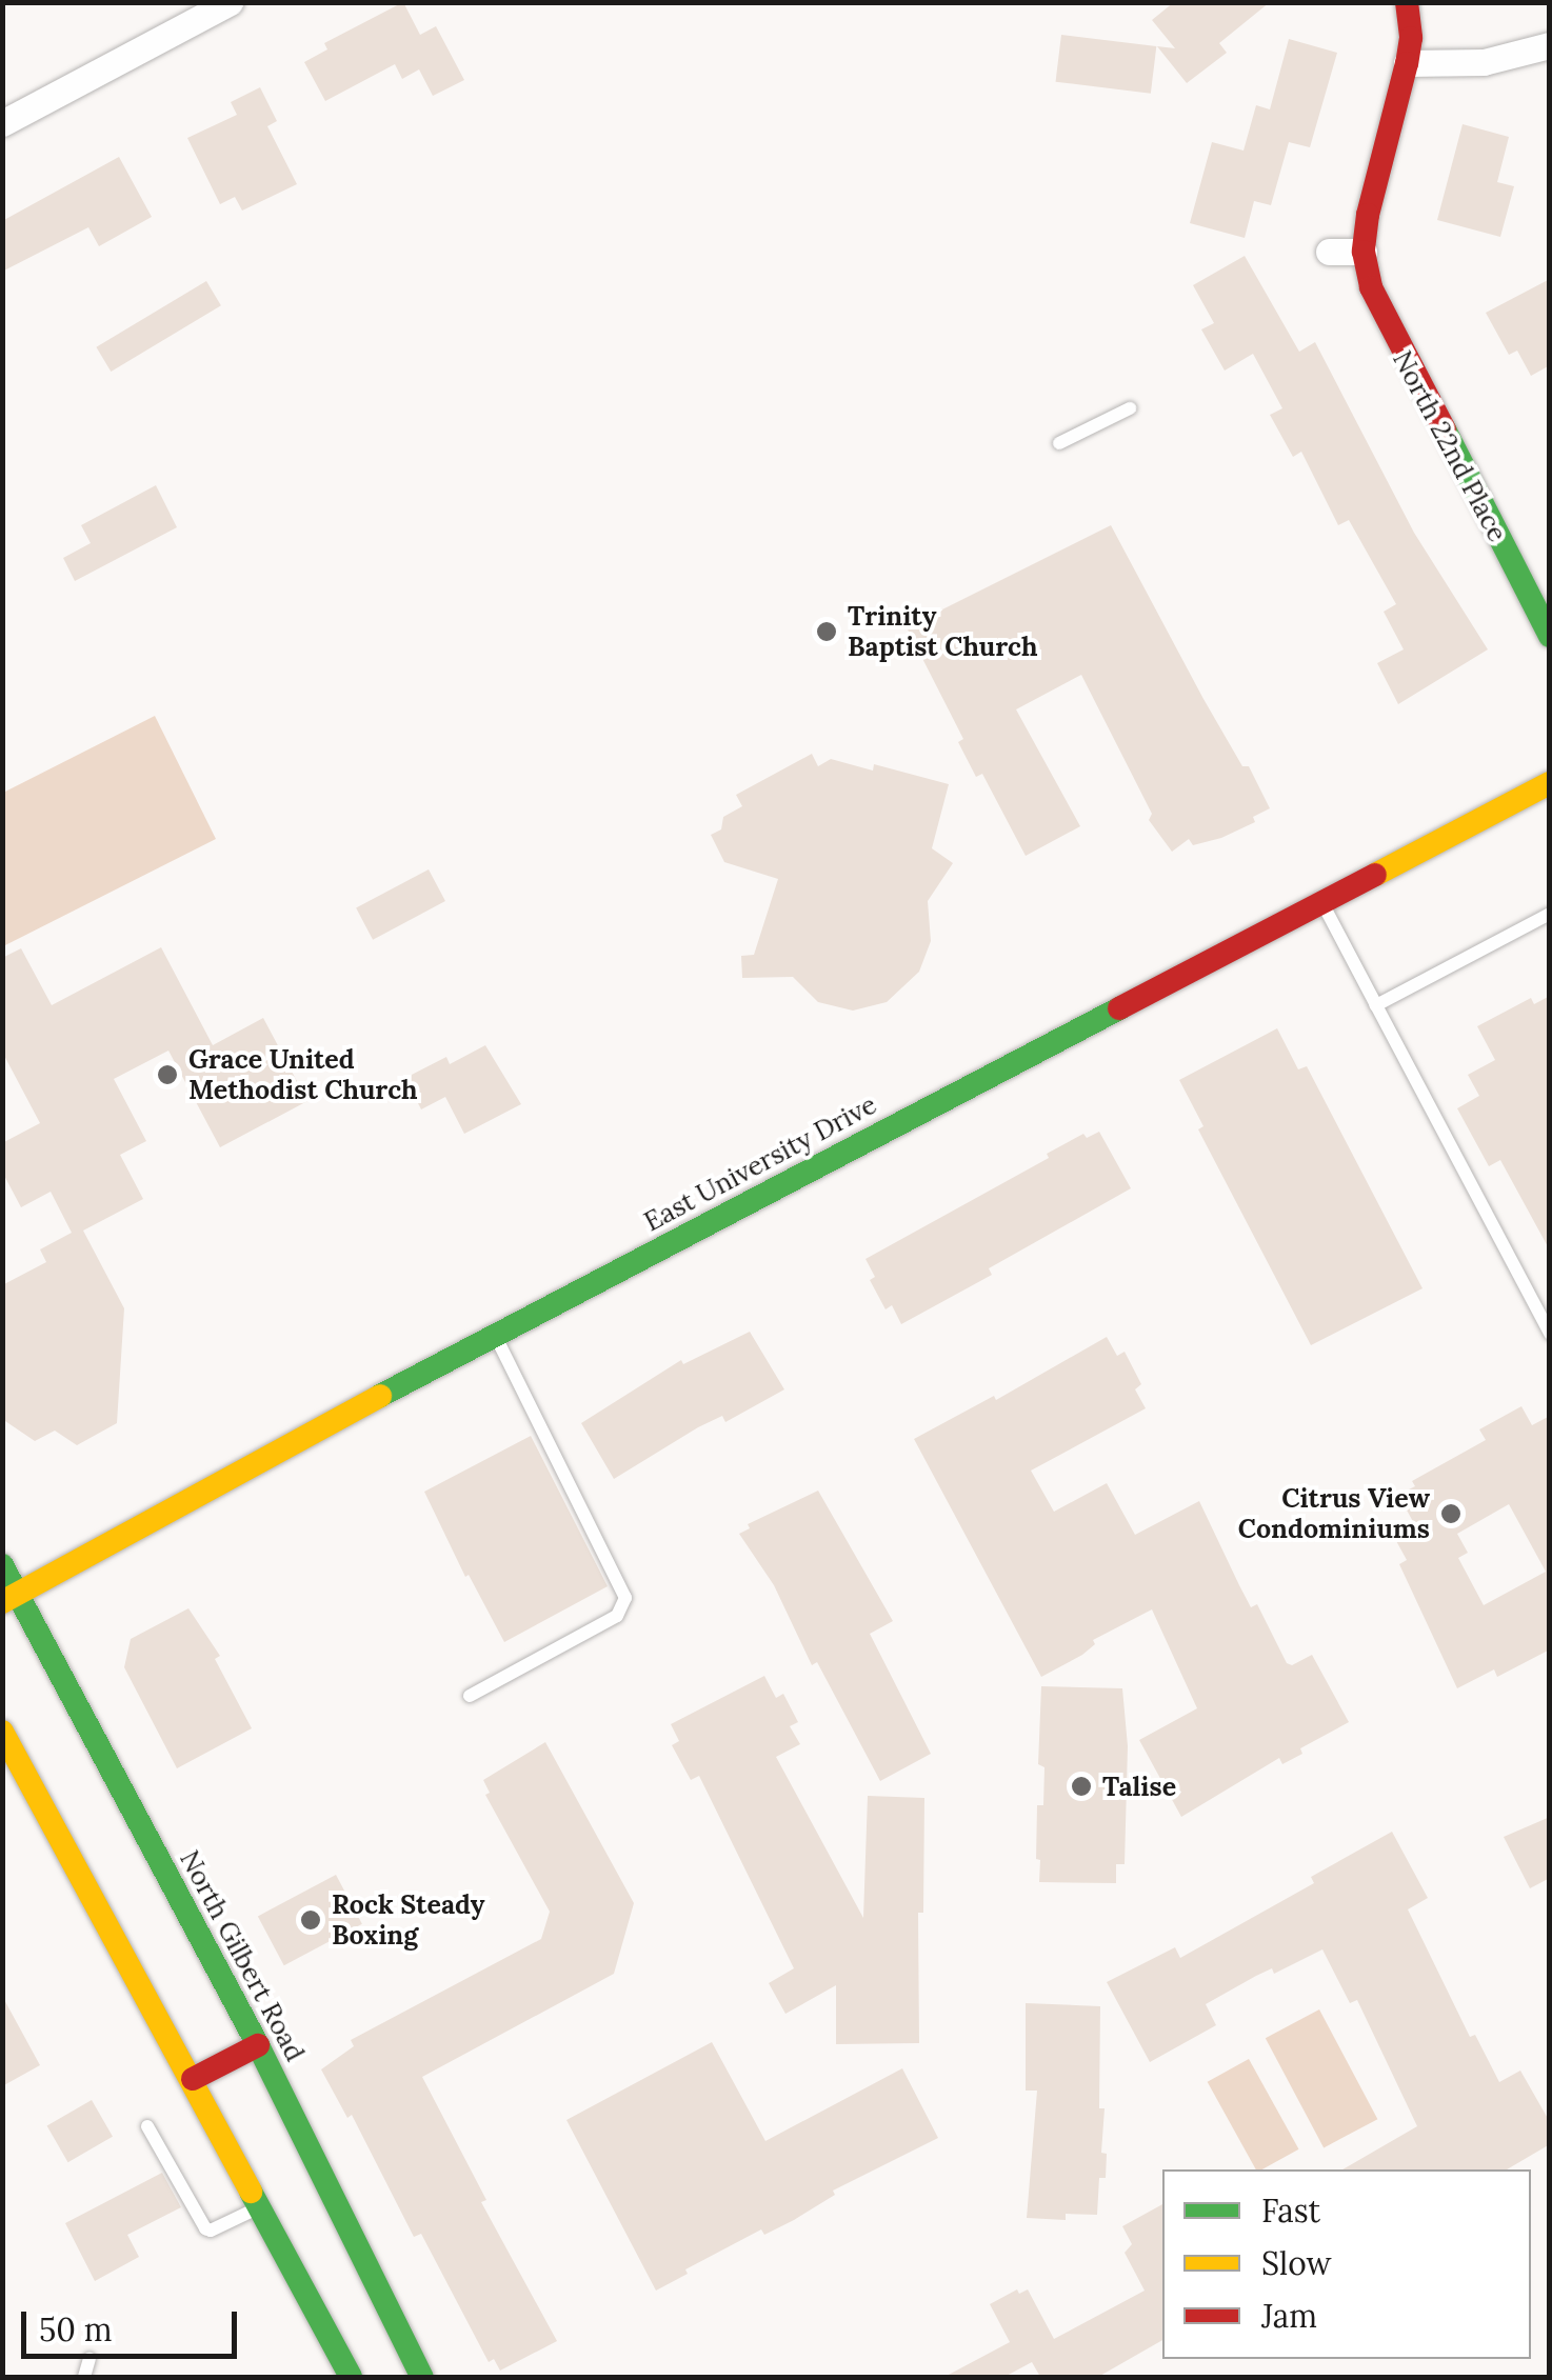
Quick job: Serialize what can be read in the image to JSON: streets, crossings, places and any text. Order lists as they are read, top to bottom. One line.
{"streets":{"main road":["North 22nd Place","East University Drive","North Gilbert Road"]},"crossings":[["East University Drive","North Gilbert Road"]],"places":["Trinity Baptist Church","Grace United Methodist Church","Citrus View Condominiums","Talise","Rock Steady Boxing"],"legend":["Fast","Slow","Jam"],"scale_bar":"50 m"}
